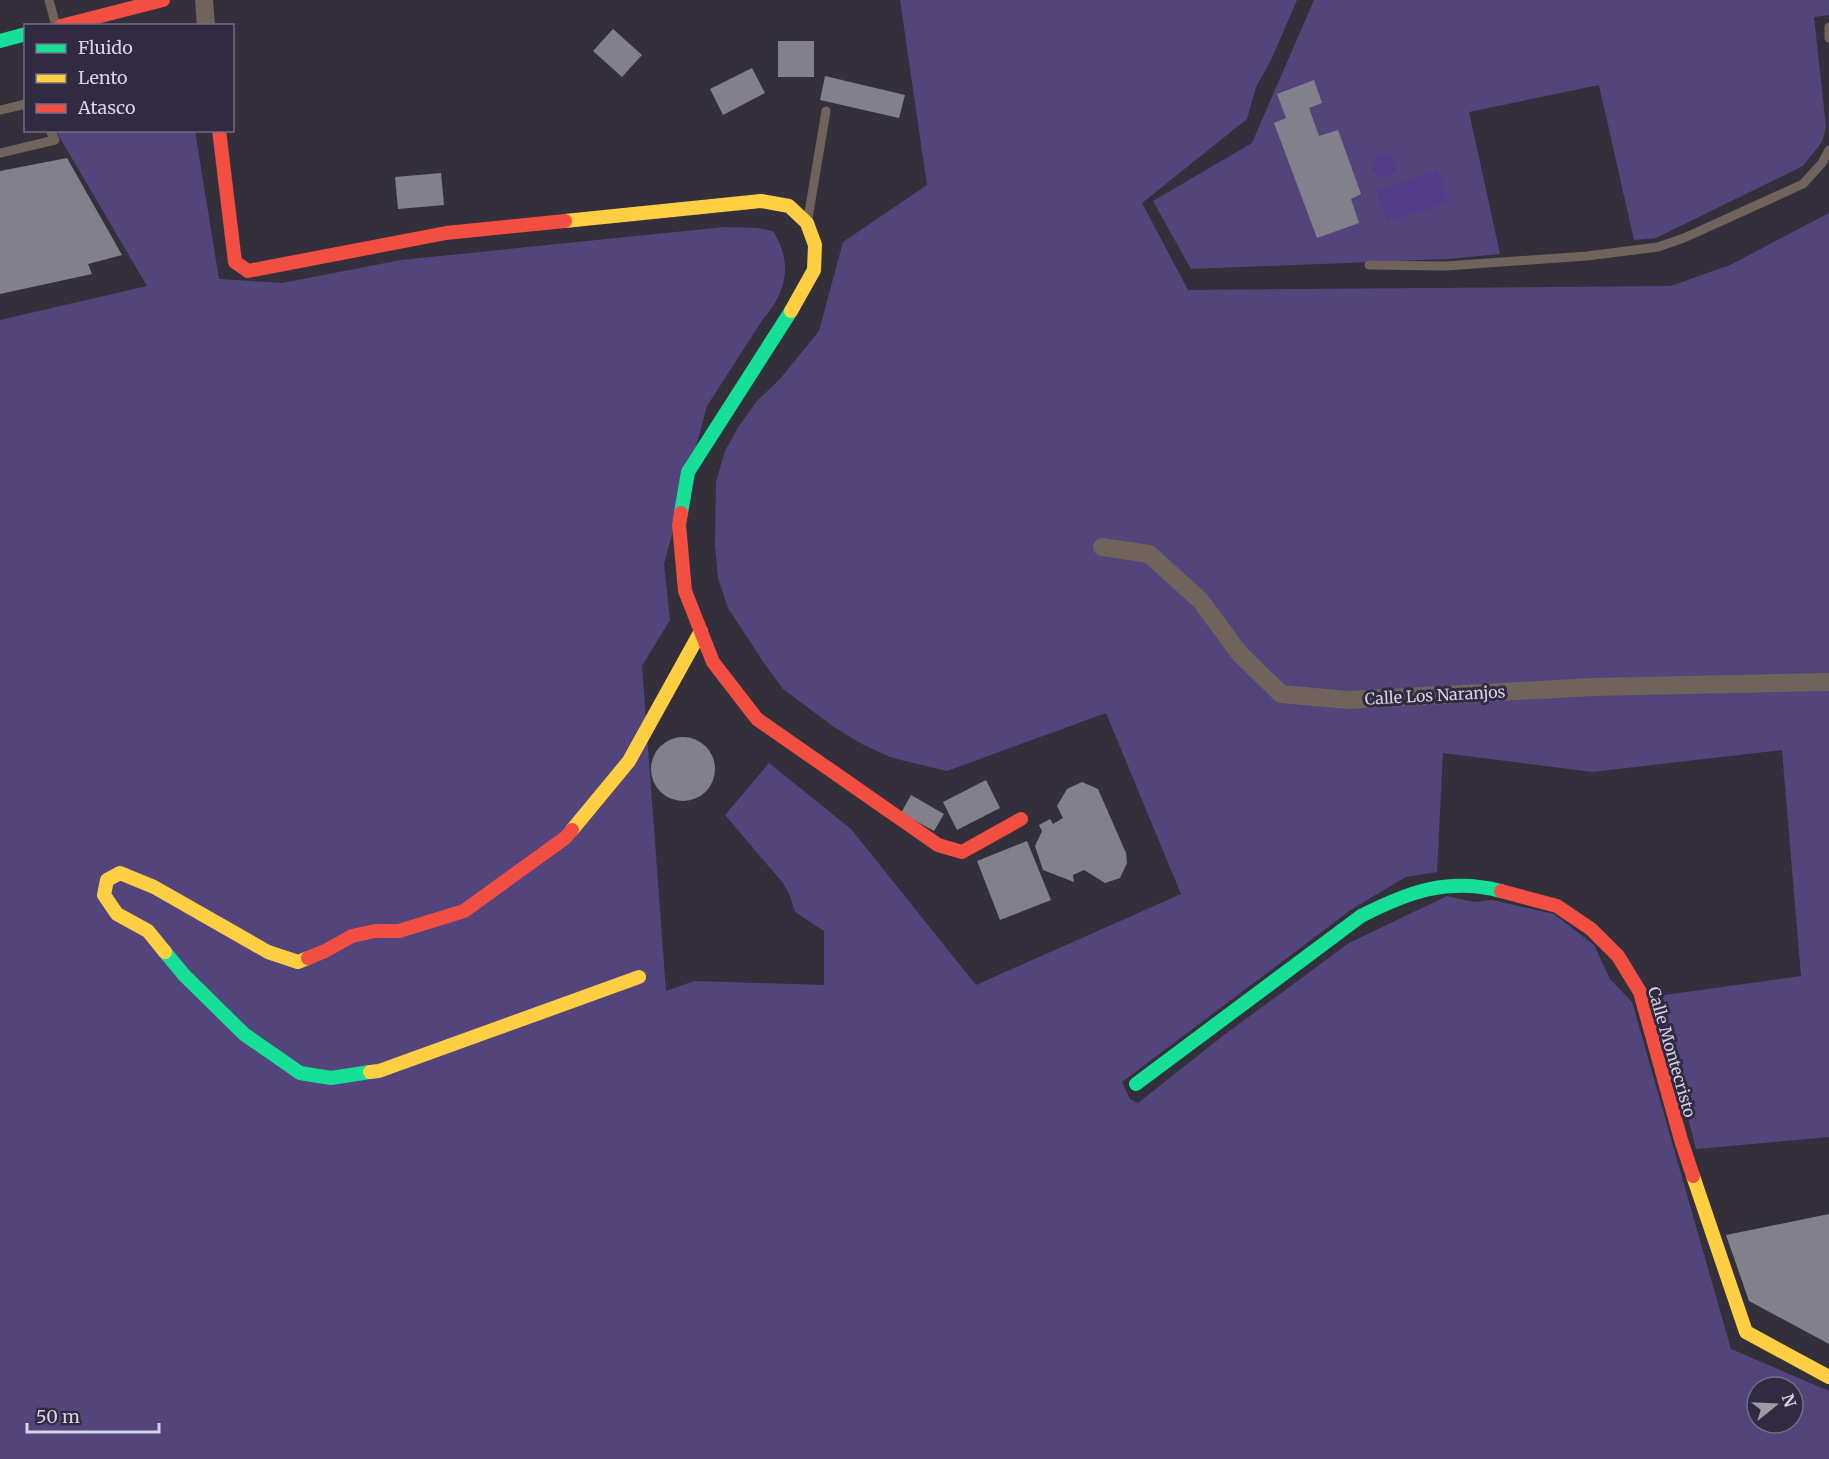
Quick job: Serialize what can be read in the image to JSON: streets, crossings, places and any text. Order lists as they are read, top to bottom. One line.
{"streets":{"street":["Calle Los Naranjos","Calle Montecristo"]},"legend":["Fluido","Lento","Atasco"],"scale_bar":"50 m","north":"right"}
